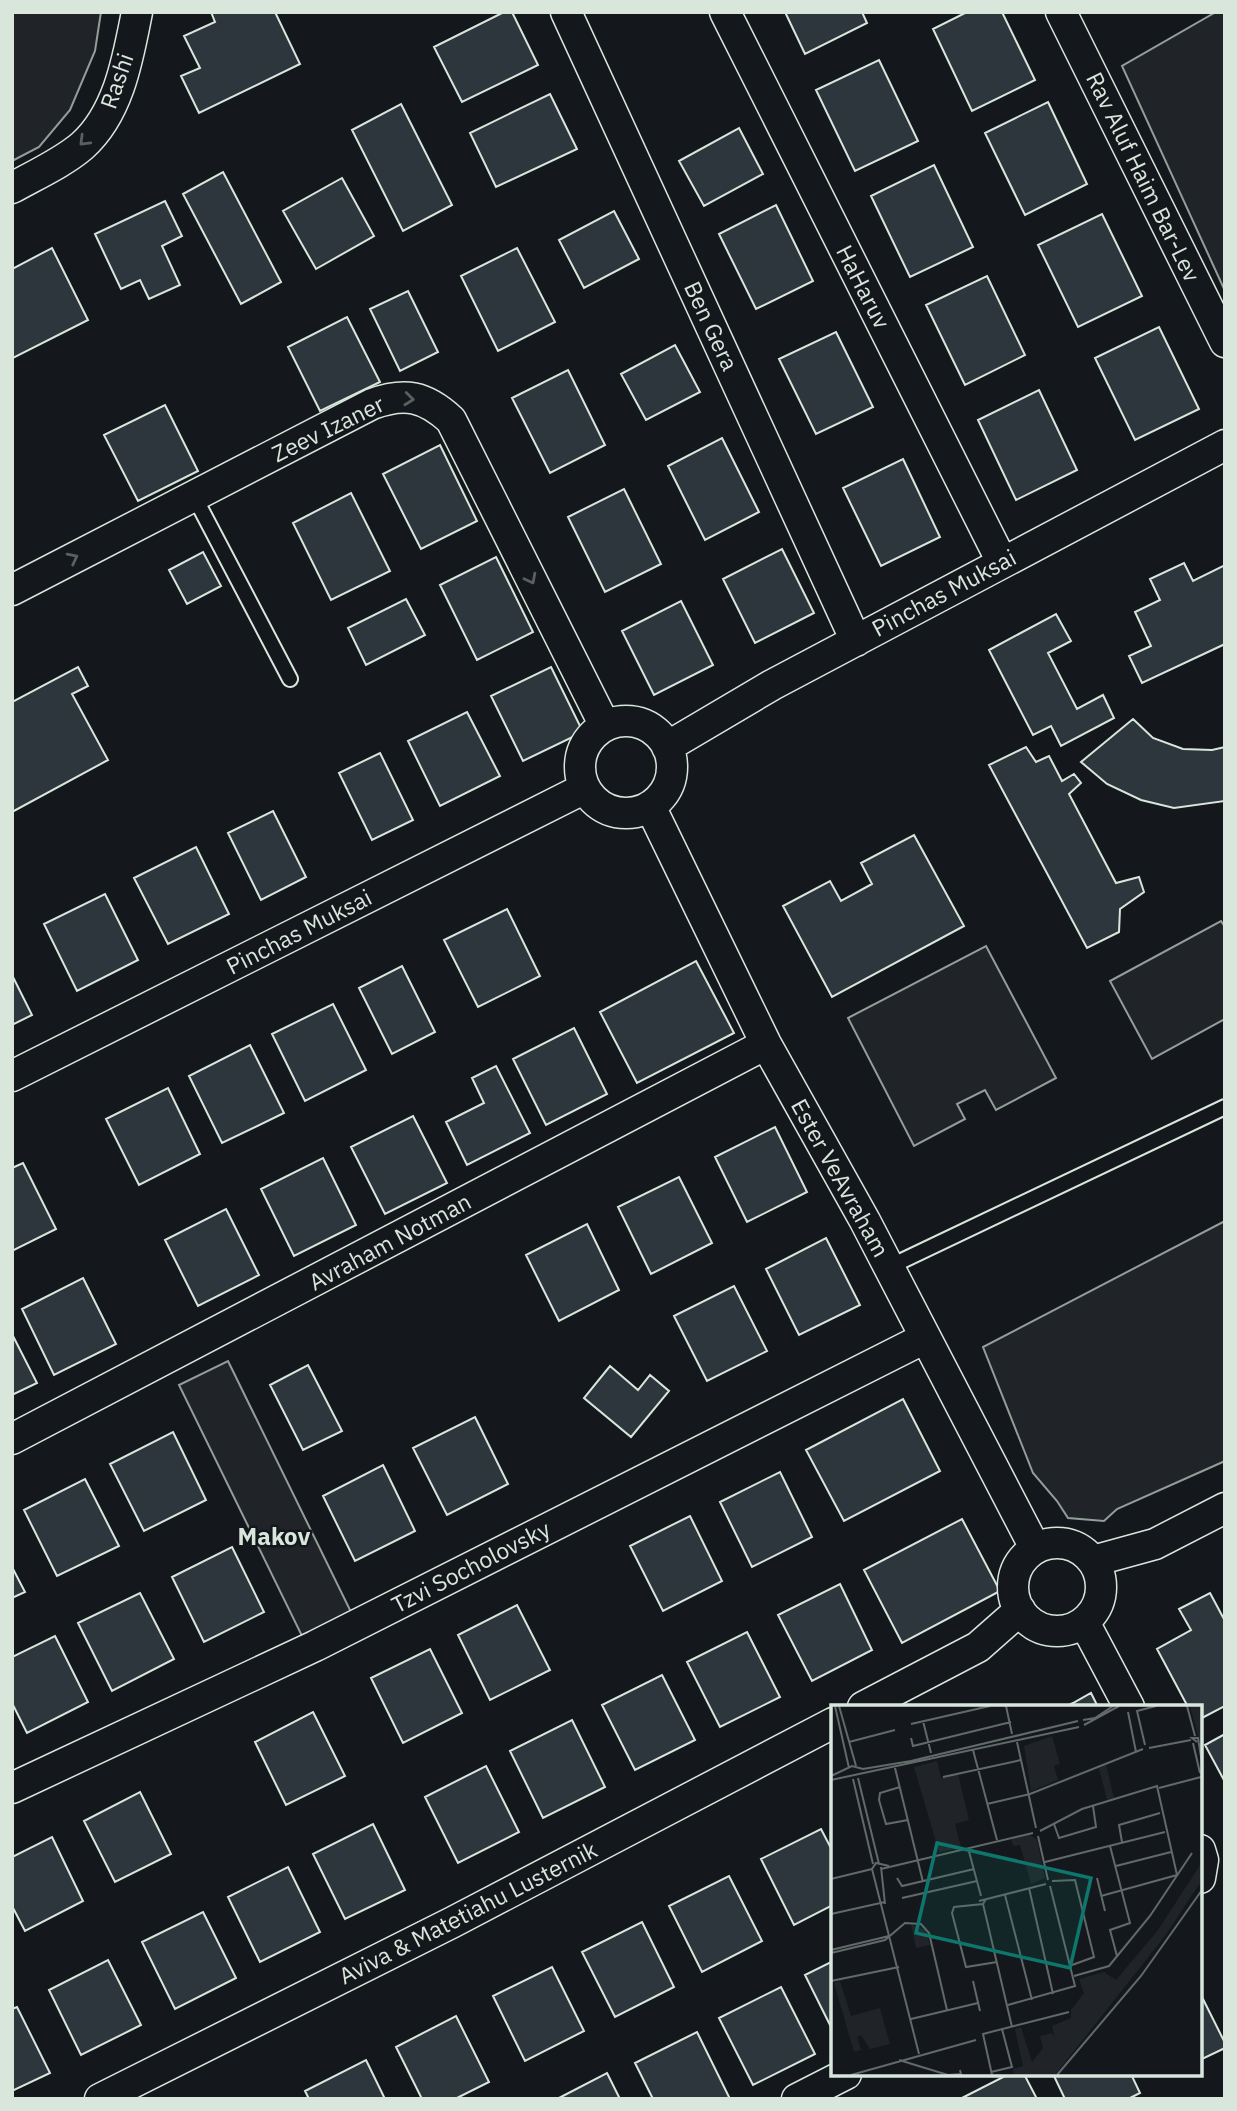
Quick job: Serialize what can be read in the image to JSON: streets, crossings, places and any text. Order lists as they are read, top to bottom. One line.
{"streets":{"street":["Rashi","Rav Aluf Haim Bar-Lev","HaHaruv","Ben Gera","Zeev Izaner","Pinchas Muksai","Ester VeAvraham","Avraham Notman","Tzvi Socholovsky","Aviva & Matetiahu Lusternik"]},"crossings":[["HaHaruv","Pinchas Muksai"],["Ben Gera","Pinchas Muksai"],["Zeev Izaner","Pinchas Muksai"],["Zeev Izaner","Ester VeAvraham"],["Pinchas Muksai","Ester VeAvraham"],["Ester VeAvraham","Avraham Notman"],["Ester VeAvraham","Tzvi Socholovsky"]],"one_way":["Rashi"],"districts":["Makov"]}
